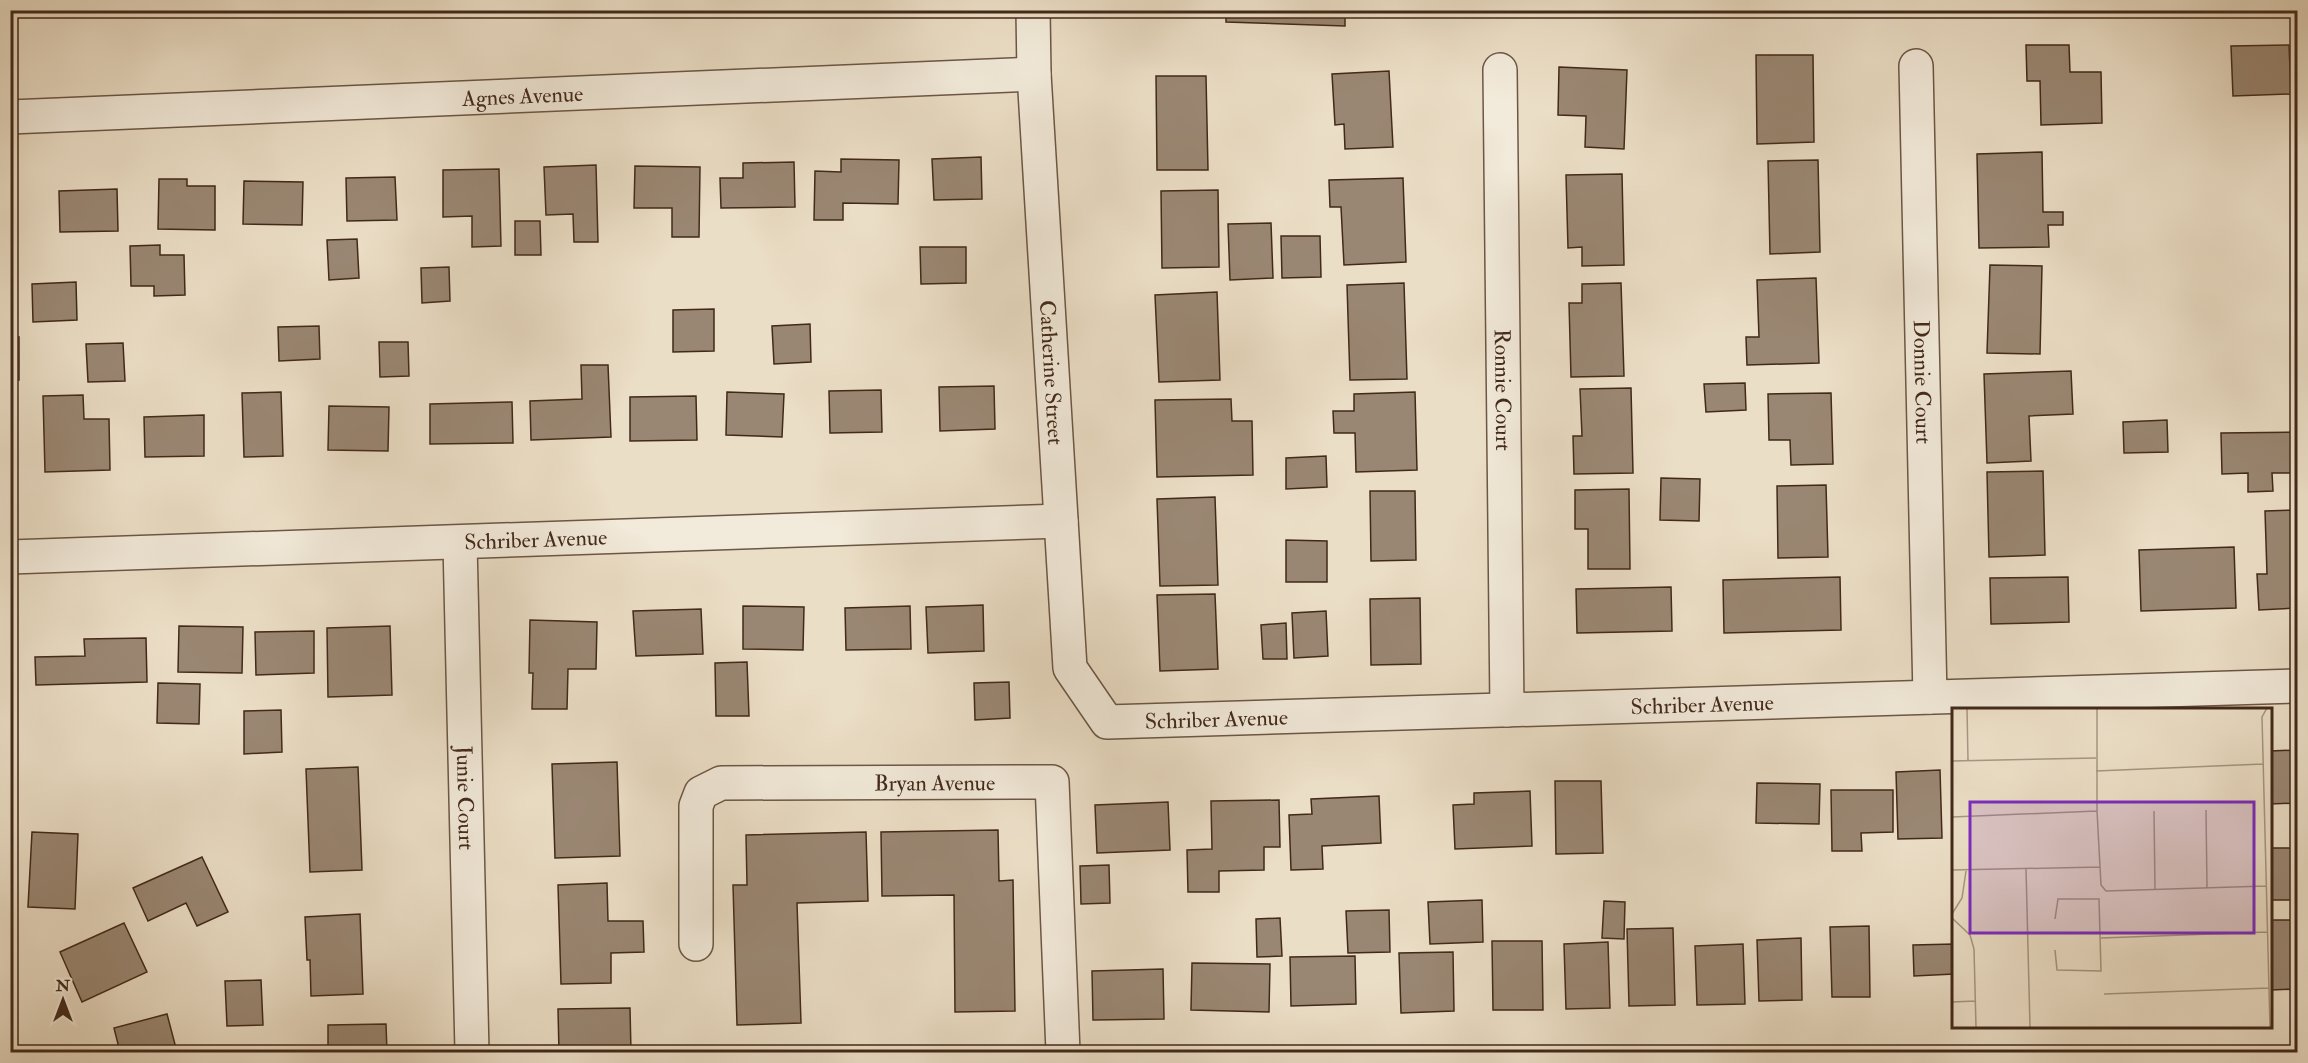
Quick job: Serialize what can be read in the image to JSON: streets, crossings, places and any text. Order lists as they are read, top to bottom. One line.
{"streets":{"street":["Agnes Avenue","Catherine Street","Donnie Court","Ronnie Court","Schriber Avenue","Bryan Avenue","Junie Court"]},"crossings":[["Agnes Avenue","Catherine Street"],["Catherine Street","Schriber Avenue"],["Donnie Court","Schriber Avenue"],["Ronnie Court","Schriber Avenue"],["Schriber Avenue","Junie Court"]],"north":"top"}
